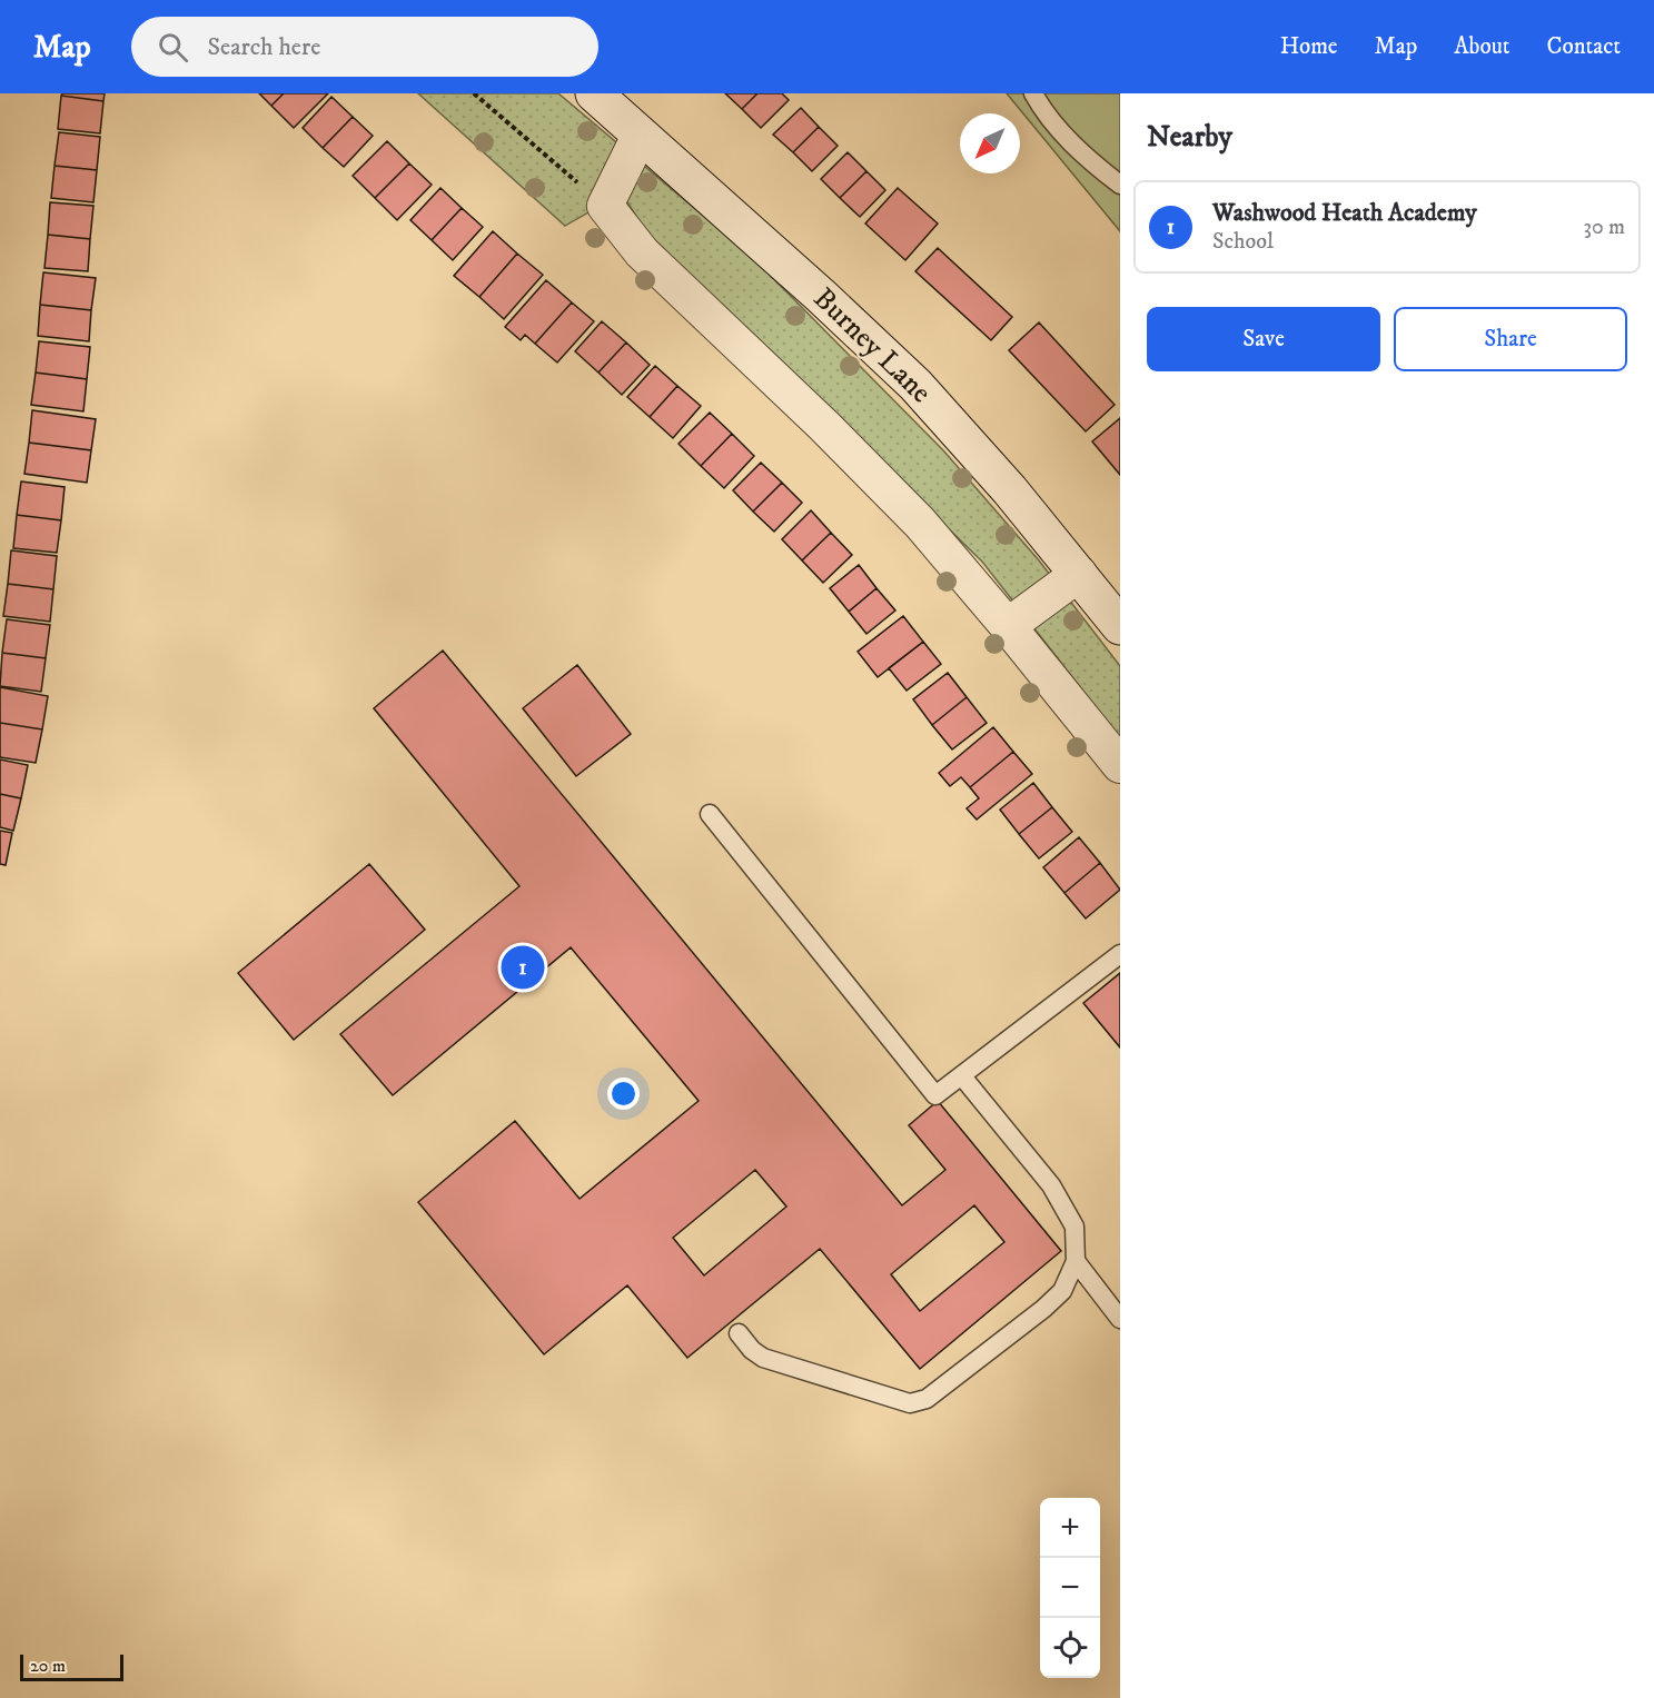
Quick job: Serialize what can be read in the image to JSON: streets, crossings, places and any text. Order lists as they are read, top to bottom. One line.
{"streets":{"street":["Burney Lane"]},"scale_bar":"20 m","north":"bottom left","page":{"header":"Map","search":"Search here","nav":["Home","Map","About","Contact"],"heading":"Nearby","list":[{"mark":"1","name":"Washwood Heath Academy","note":"School","value":"30 m"}],"buttons":["Save","Share"],"pins":"1","map_buttons":["+","−"],"scale":"20 m"}}
